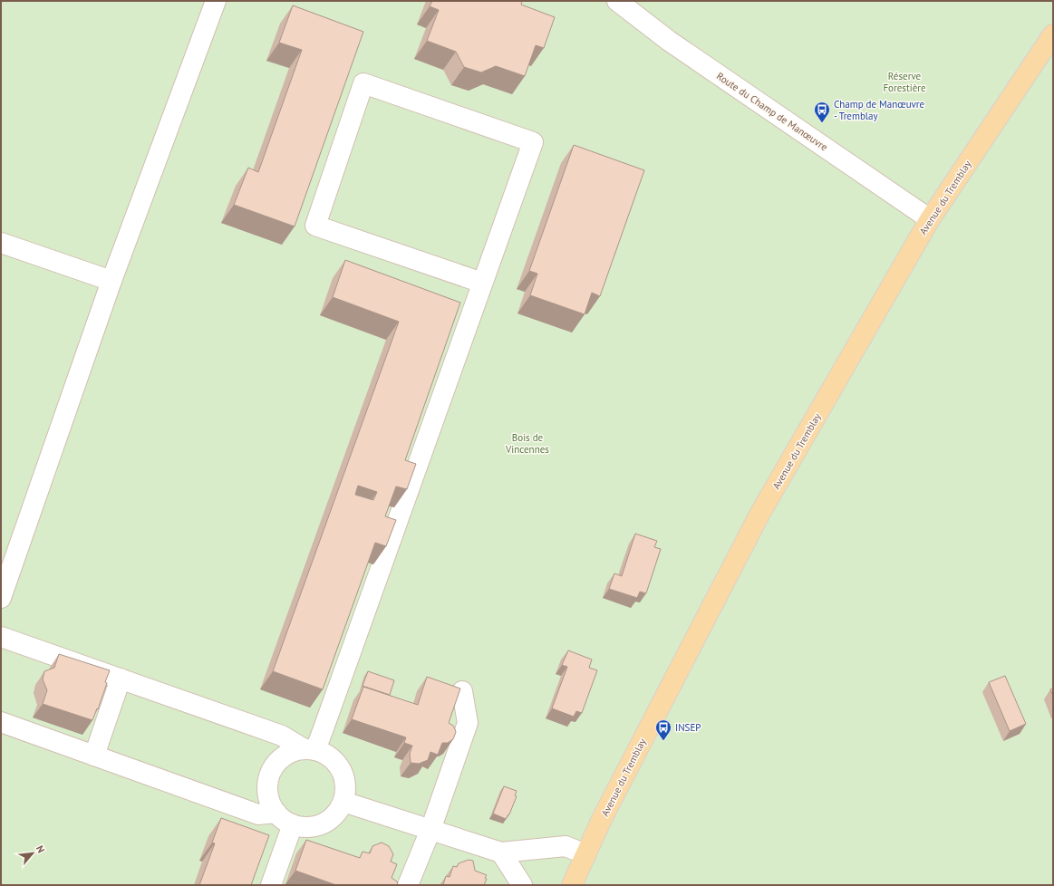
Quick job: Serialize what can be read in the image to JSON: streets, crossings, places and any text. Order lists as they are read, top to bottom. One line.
{"streets":{"main road":["Avenue du Tremblay"],"street":["Route du Champ de Manœuvre"]},"crossings":[["Route du Champ de Manœuvre","Avenue du Tremblay"]],"parks":["Réserve Forestière","Bois de Vincennes"],"places":{"bus stop":["Champ de Manœuvre - Tremblay","INSEP"]},"north":"top right"}
